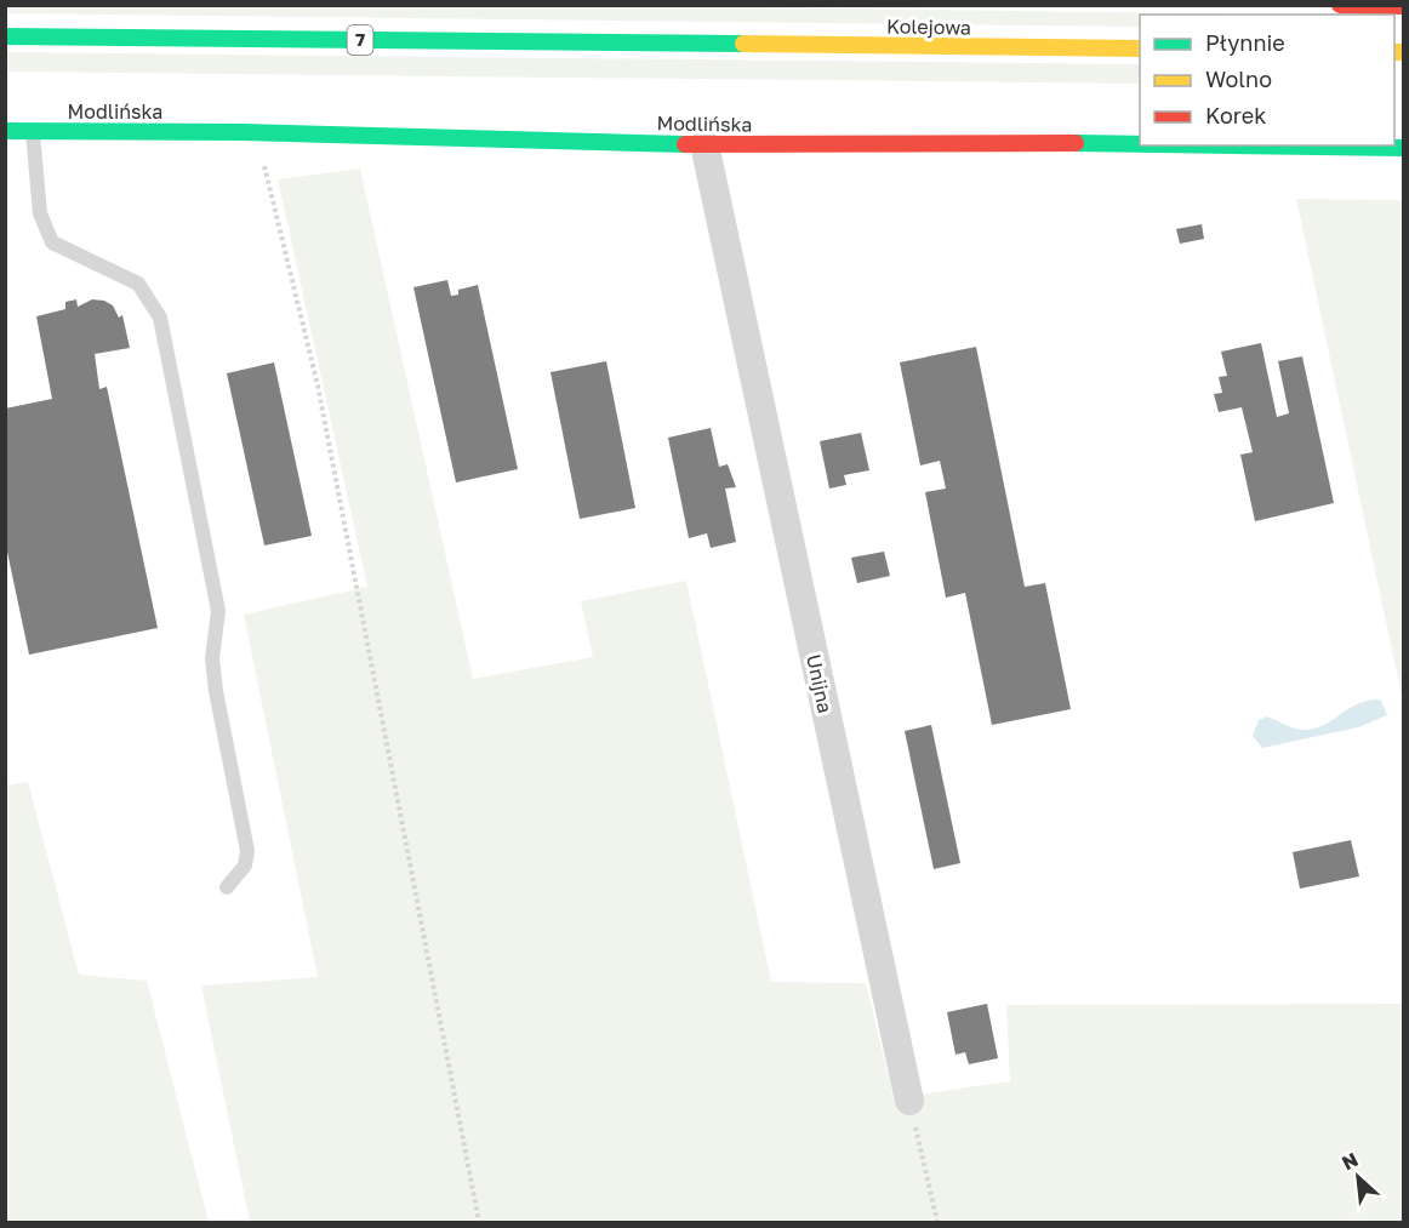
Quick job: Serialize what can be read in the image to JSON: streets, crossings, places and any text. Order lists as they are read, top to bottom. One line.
{"streets":{"main road":["Kolejowa","7","Modlińska"],"street":["Unijna"]},"crossings":[["Modlińska","Unijna"]],"legend":["Płynnie","Wolno","Korek"],"north":"top left"}
